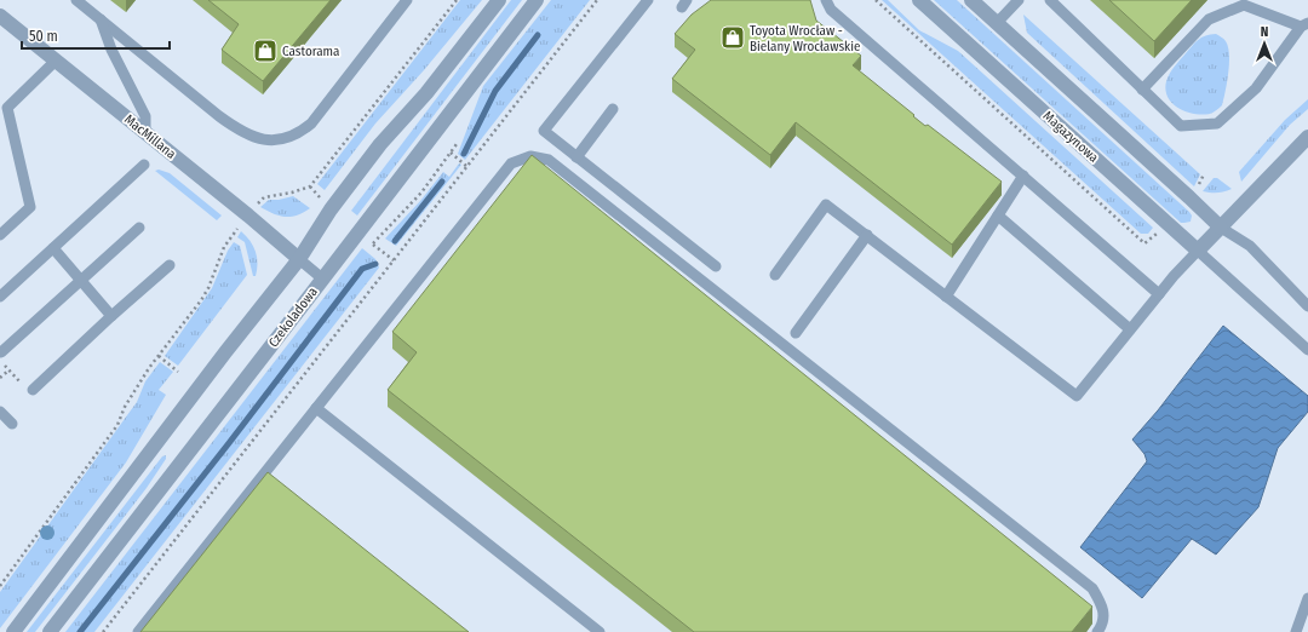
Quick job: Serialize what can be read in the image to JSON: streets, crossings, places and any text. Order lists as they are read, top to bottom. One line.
{"streets":{"street":["MacMillana","Magazynowa","Czekoladowa"]},"places":{"shop":["Toyota Wrocław - Bielany Wrocławskie","Castorama"]},"scale_bar":"50 m","north":"top"}
